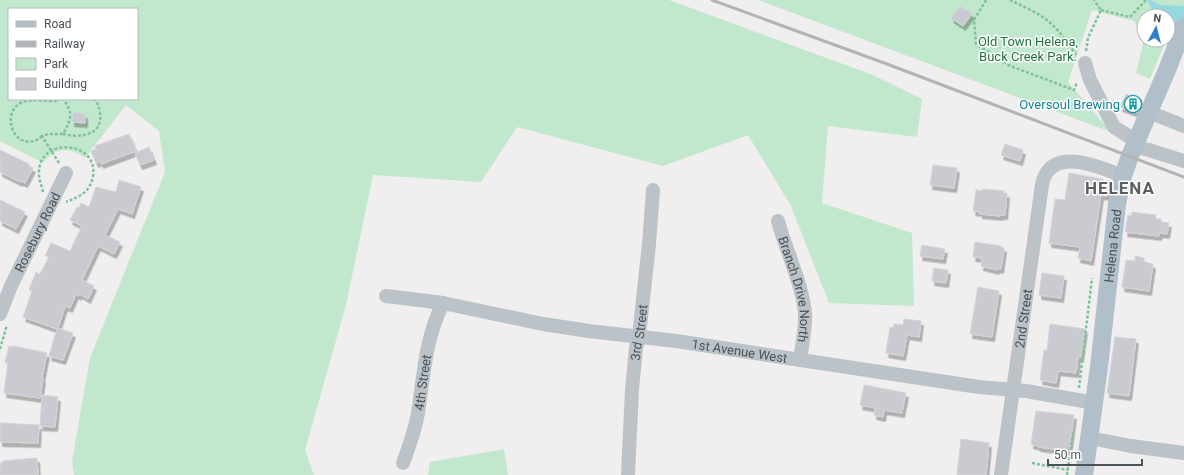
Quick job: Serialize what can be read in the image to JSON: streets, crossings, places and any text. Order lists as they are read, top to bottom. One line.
{"streets":{"main road":["Helena Road"],"street":["Rosebury Road","Branch Drive North","2nd Street","3rd Street","1st Avenue West","4th Street"]},"crossings":[["Helena Road","2nd Street"],["Helena Road","1st Avenue West"],["Branch Drive North","1st Avenue West"],["2nd Street","1st Avenue West"],["3rd Street","1st Avenue West"],["1st Avenue West","4th Street"]],"districts":["HELENA"],"parks":["Old Town Helena, Buck Creek Park."],"places":{"building":["Oversoul Brewing"]},"legend":["Road","Railway","Park","Building"],"scale_bar":"50 m","north":"top"}
